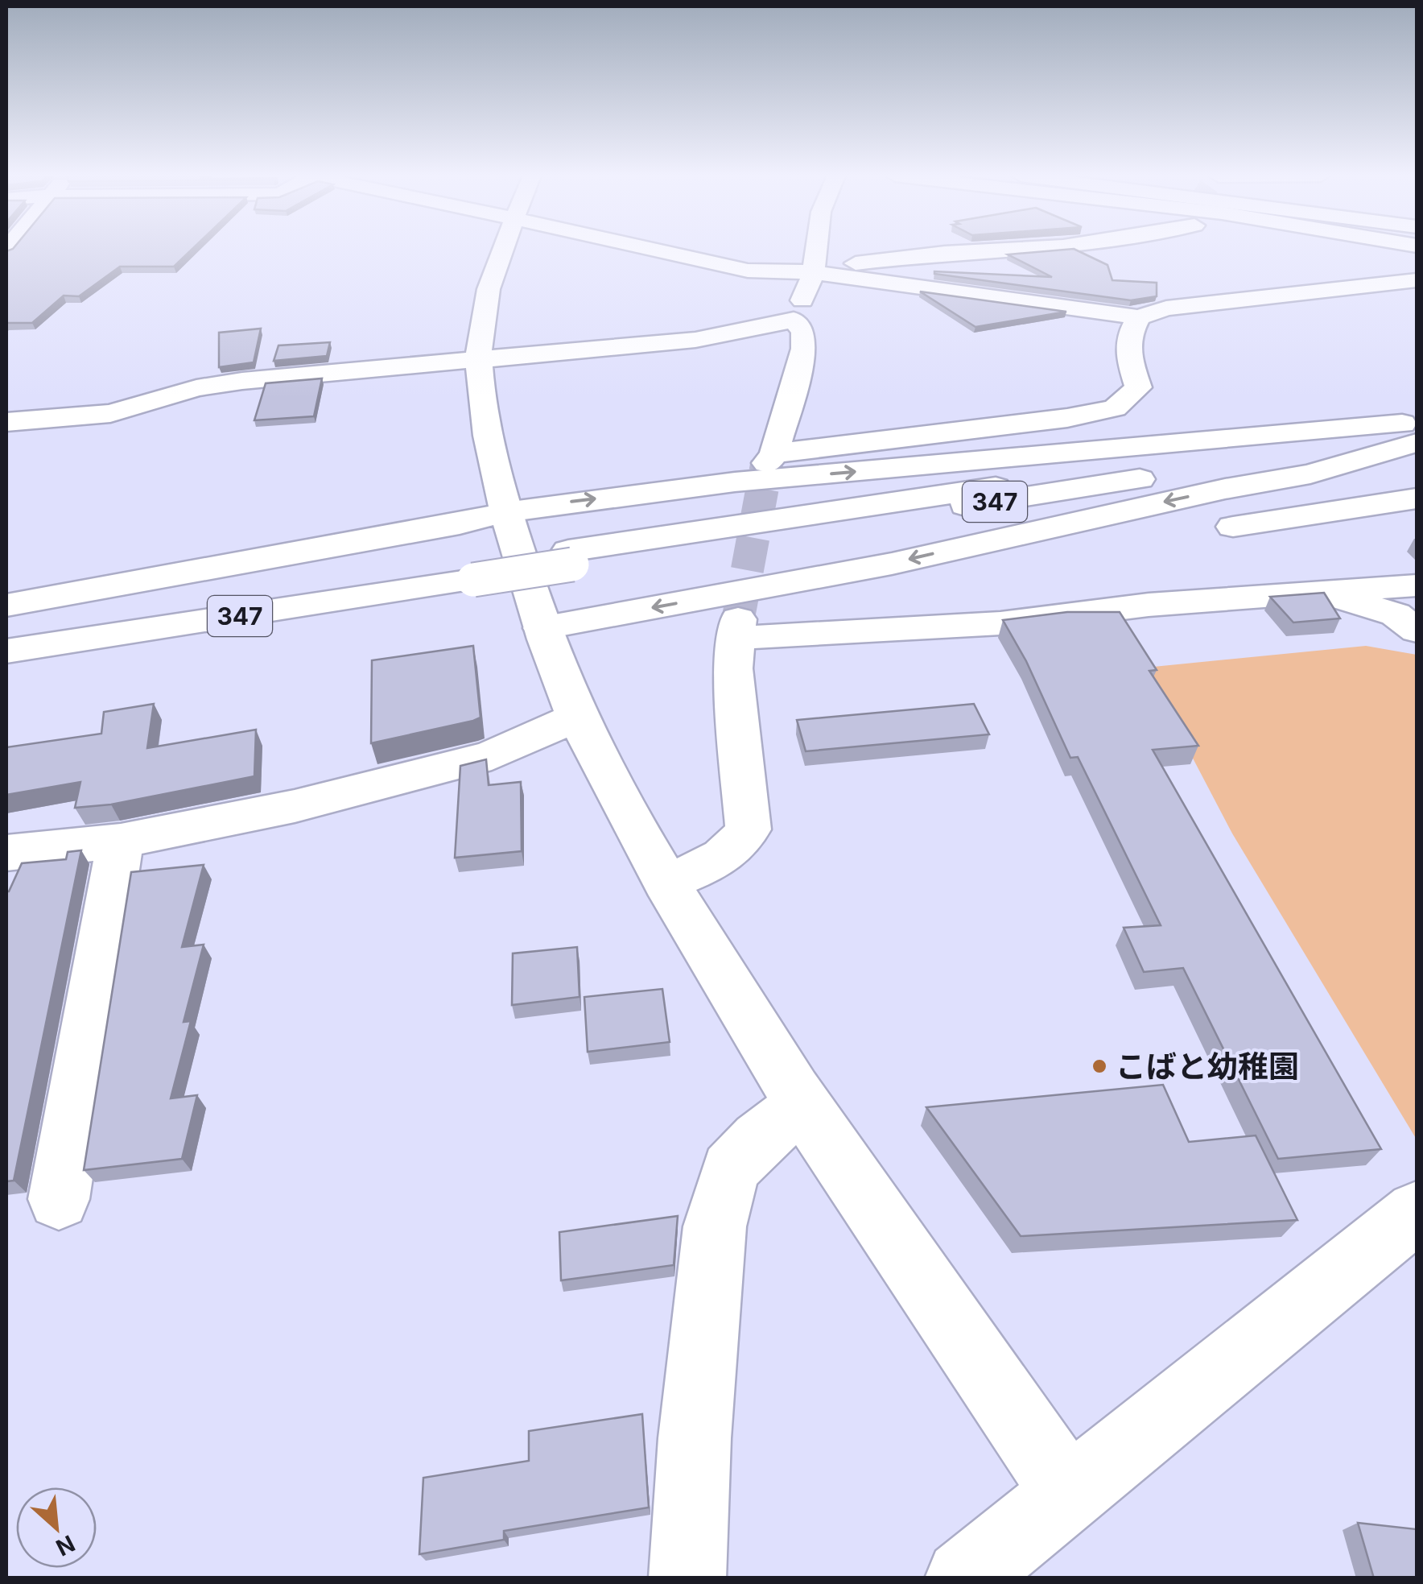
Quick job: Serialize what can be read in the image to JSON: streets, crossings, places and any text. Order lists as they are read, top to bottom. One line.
{"streets":{"main road":["347"]},"places":["こばと幼稚園"],"north":"bottom right"}
